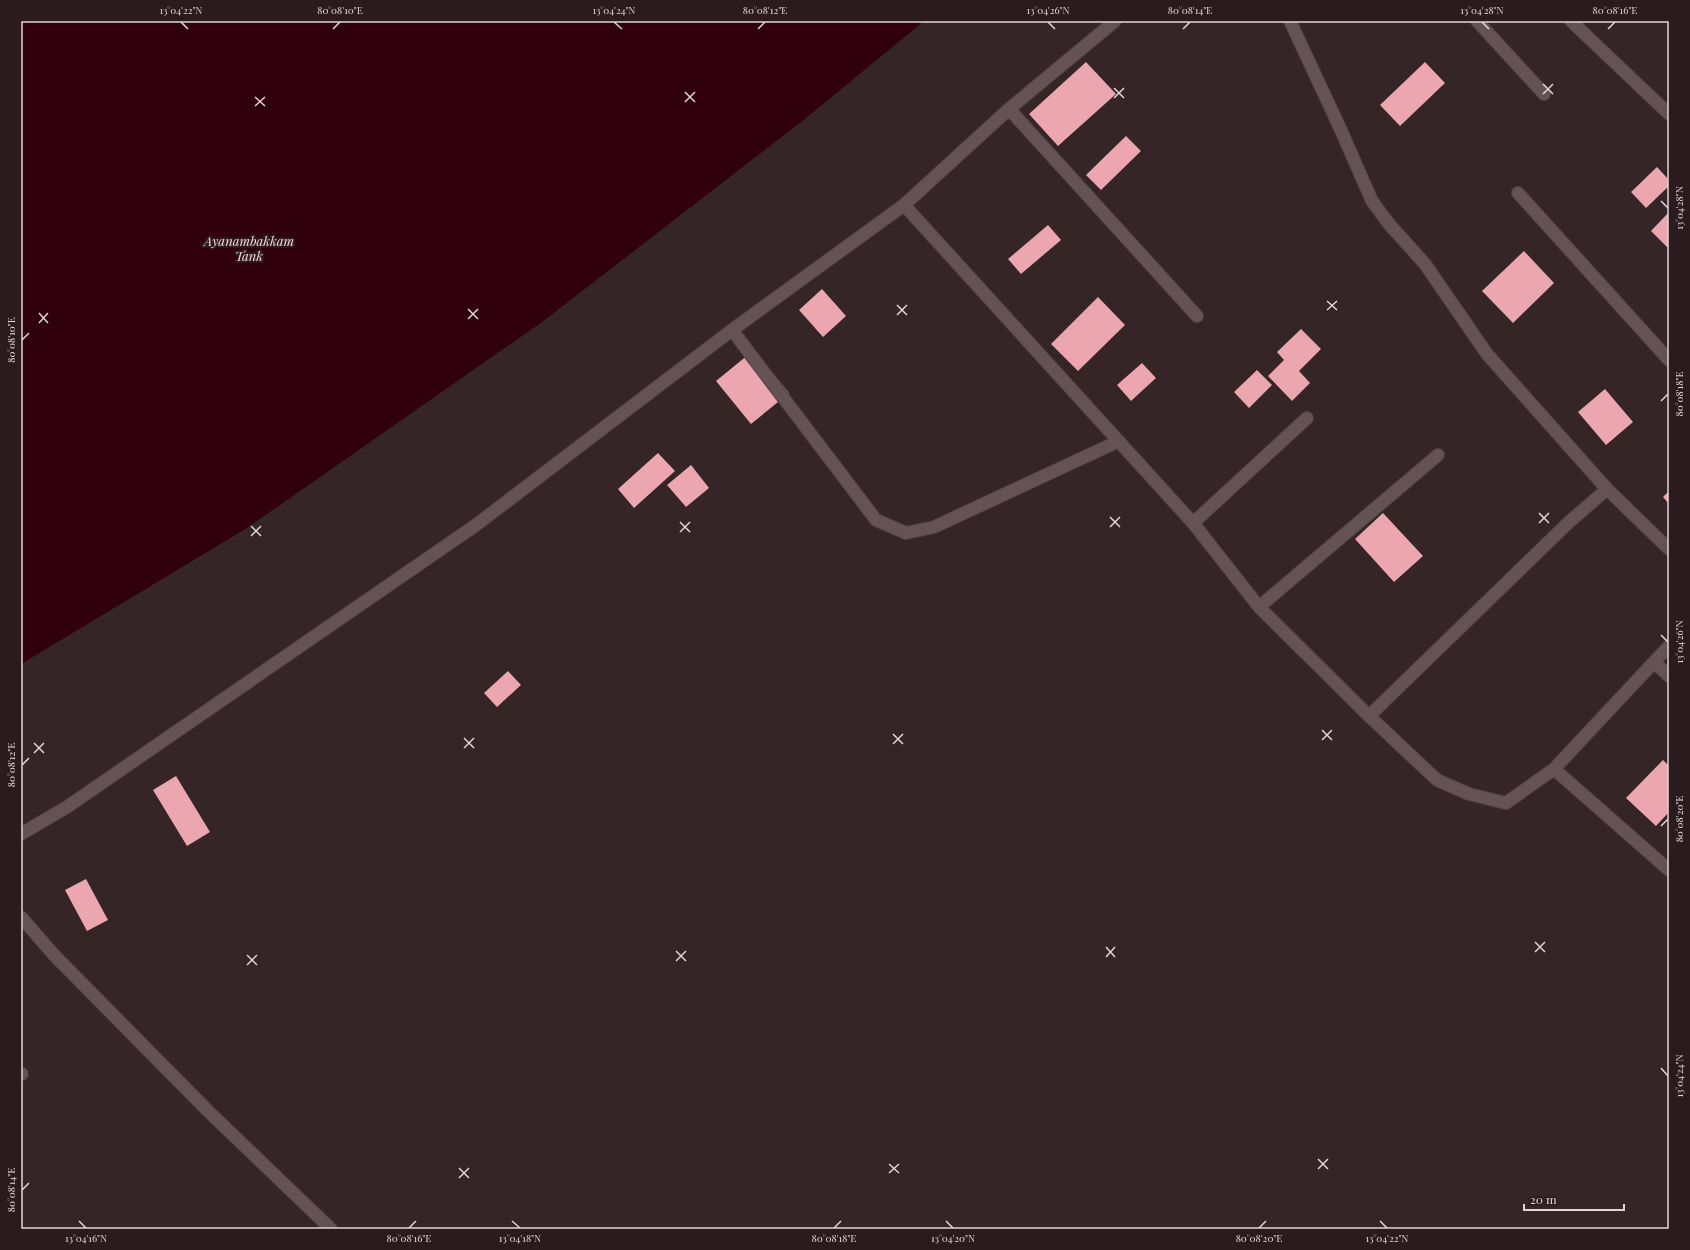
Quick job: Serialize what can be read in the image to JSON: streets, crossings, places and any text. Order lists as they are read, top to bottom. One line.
{"water":["Ayanambakkam Tank"],"scale_bar":"20 m","coordinates":["13°04'22\"N","80°08'10\"E","13°04'24\"N","80°08'12\"E","13°04'26\"N","80°08'14\"E","13°04'28\"N","80°08'16\"E","80°08'18\"E","80°08'20\"E","13°04'16\"N","13°04'18\"N","13°04'20\"N"]}
